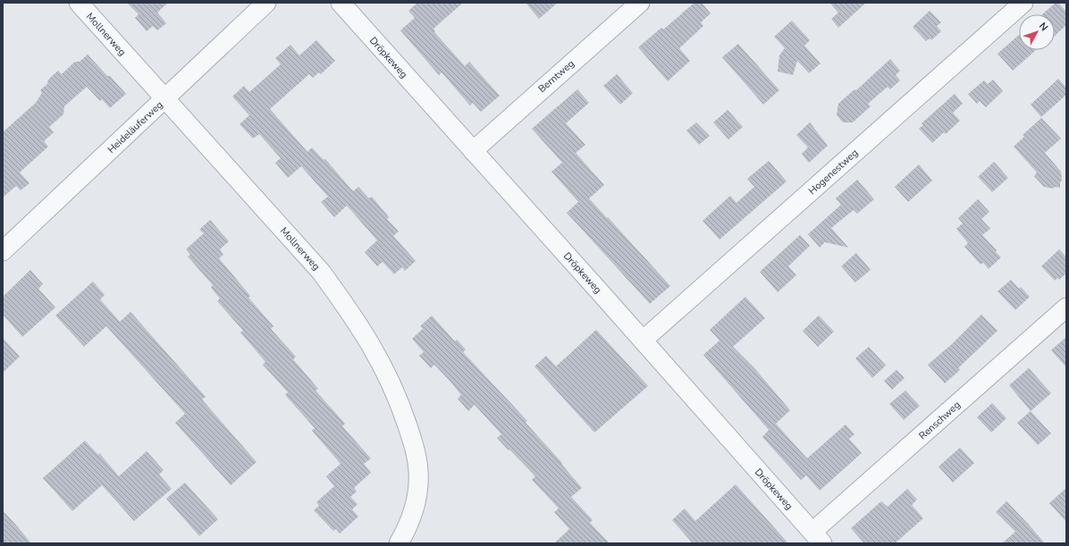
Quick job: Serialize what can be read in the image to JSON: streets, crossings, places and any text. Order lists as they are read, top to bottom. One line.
{"streets":{"street":["Mollnerweg","Dröpkeweg","Berntweg","Heideläuferweg","Hogenestweg","Renschweg"]},"crossings":[["Mollnerweg","Heideläuferweg"],["Dröpkeweg","Berntweg"],["Dröpkeweg","Hogenestweg"],["Dröpkeweg","Renschweg"]],"north":"top right"}
